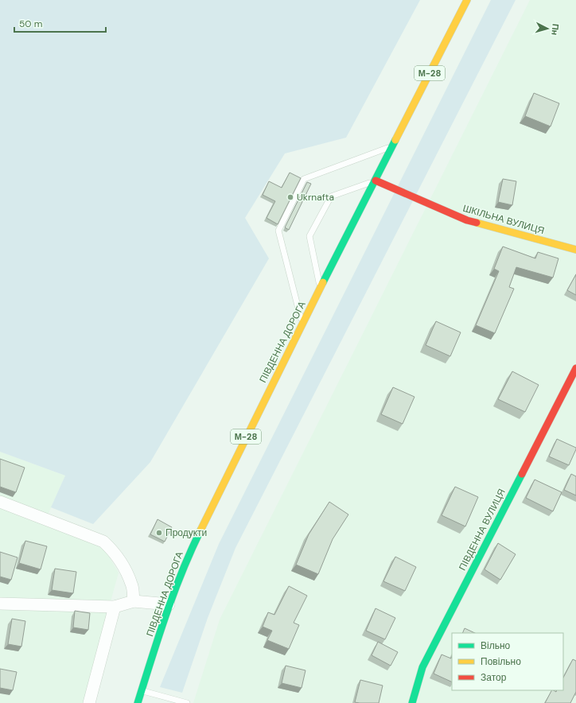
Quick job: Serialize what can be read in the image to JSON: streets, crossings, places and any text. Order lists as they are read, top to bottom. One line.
{"streets":{"main road":["М-28","ШКІЛЬНА ВУЛИЦЯ","ПІВДЕННА ДОРОГА","ПІВДЕННА ВУЛИЦЯ"]},"crossings":[["ШКІЛЬНА ВУЛИЦЯ","ПІВДЕННА ДОРОГА"]],"places":["Ukrnafta","Продукти"],"legend":["Вільно","Повільно","Затор"],"scale_bar":"50 m","north":"right"}
